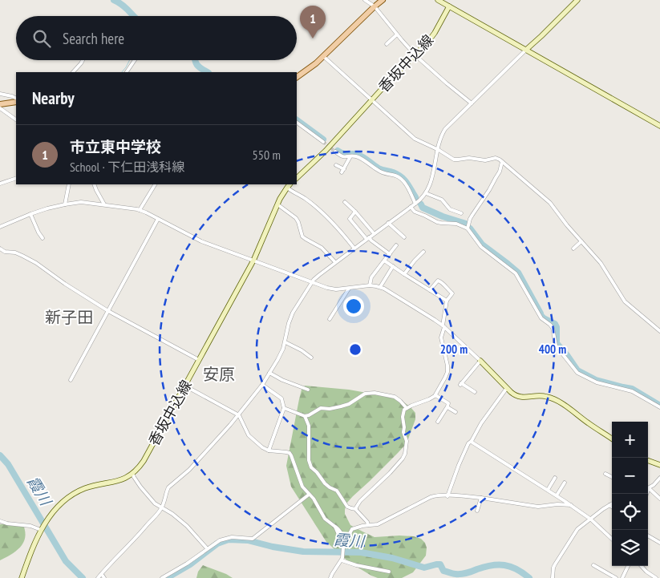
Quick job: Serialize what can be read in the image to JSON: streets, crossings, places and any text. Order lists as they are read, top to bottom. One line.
{"streets":{"main road":["香坂中込線"]},"districts":["新子田","安原"],"water":["霞川"],"page":{"pins":"1","search":"Search here","heading":"Nearby","list":[{"mark":"1","name":"市立東中学校","note":"School · 下仁田浅科線","value":"550 m"}],"map_buttons":["+","−"]},"rings":["200 m","400 m"]}
